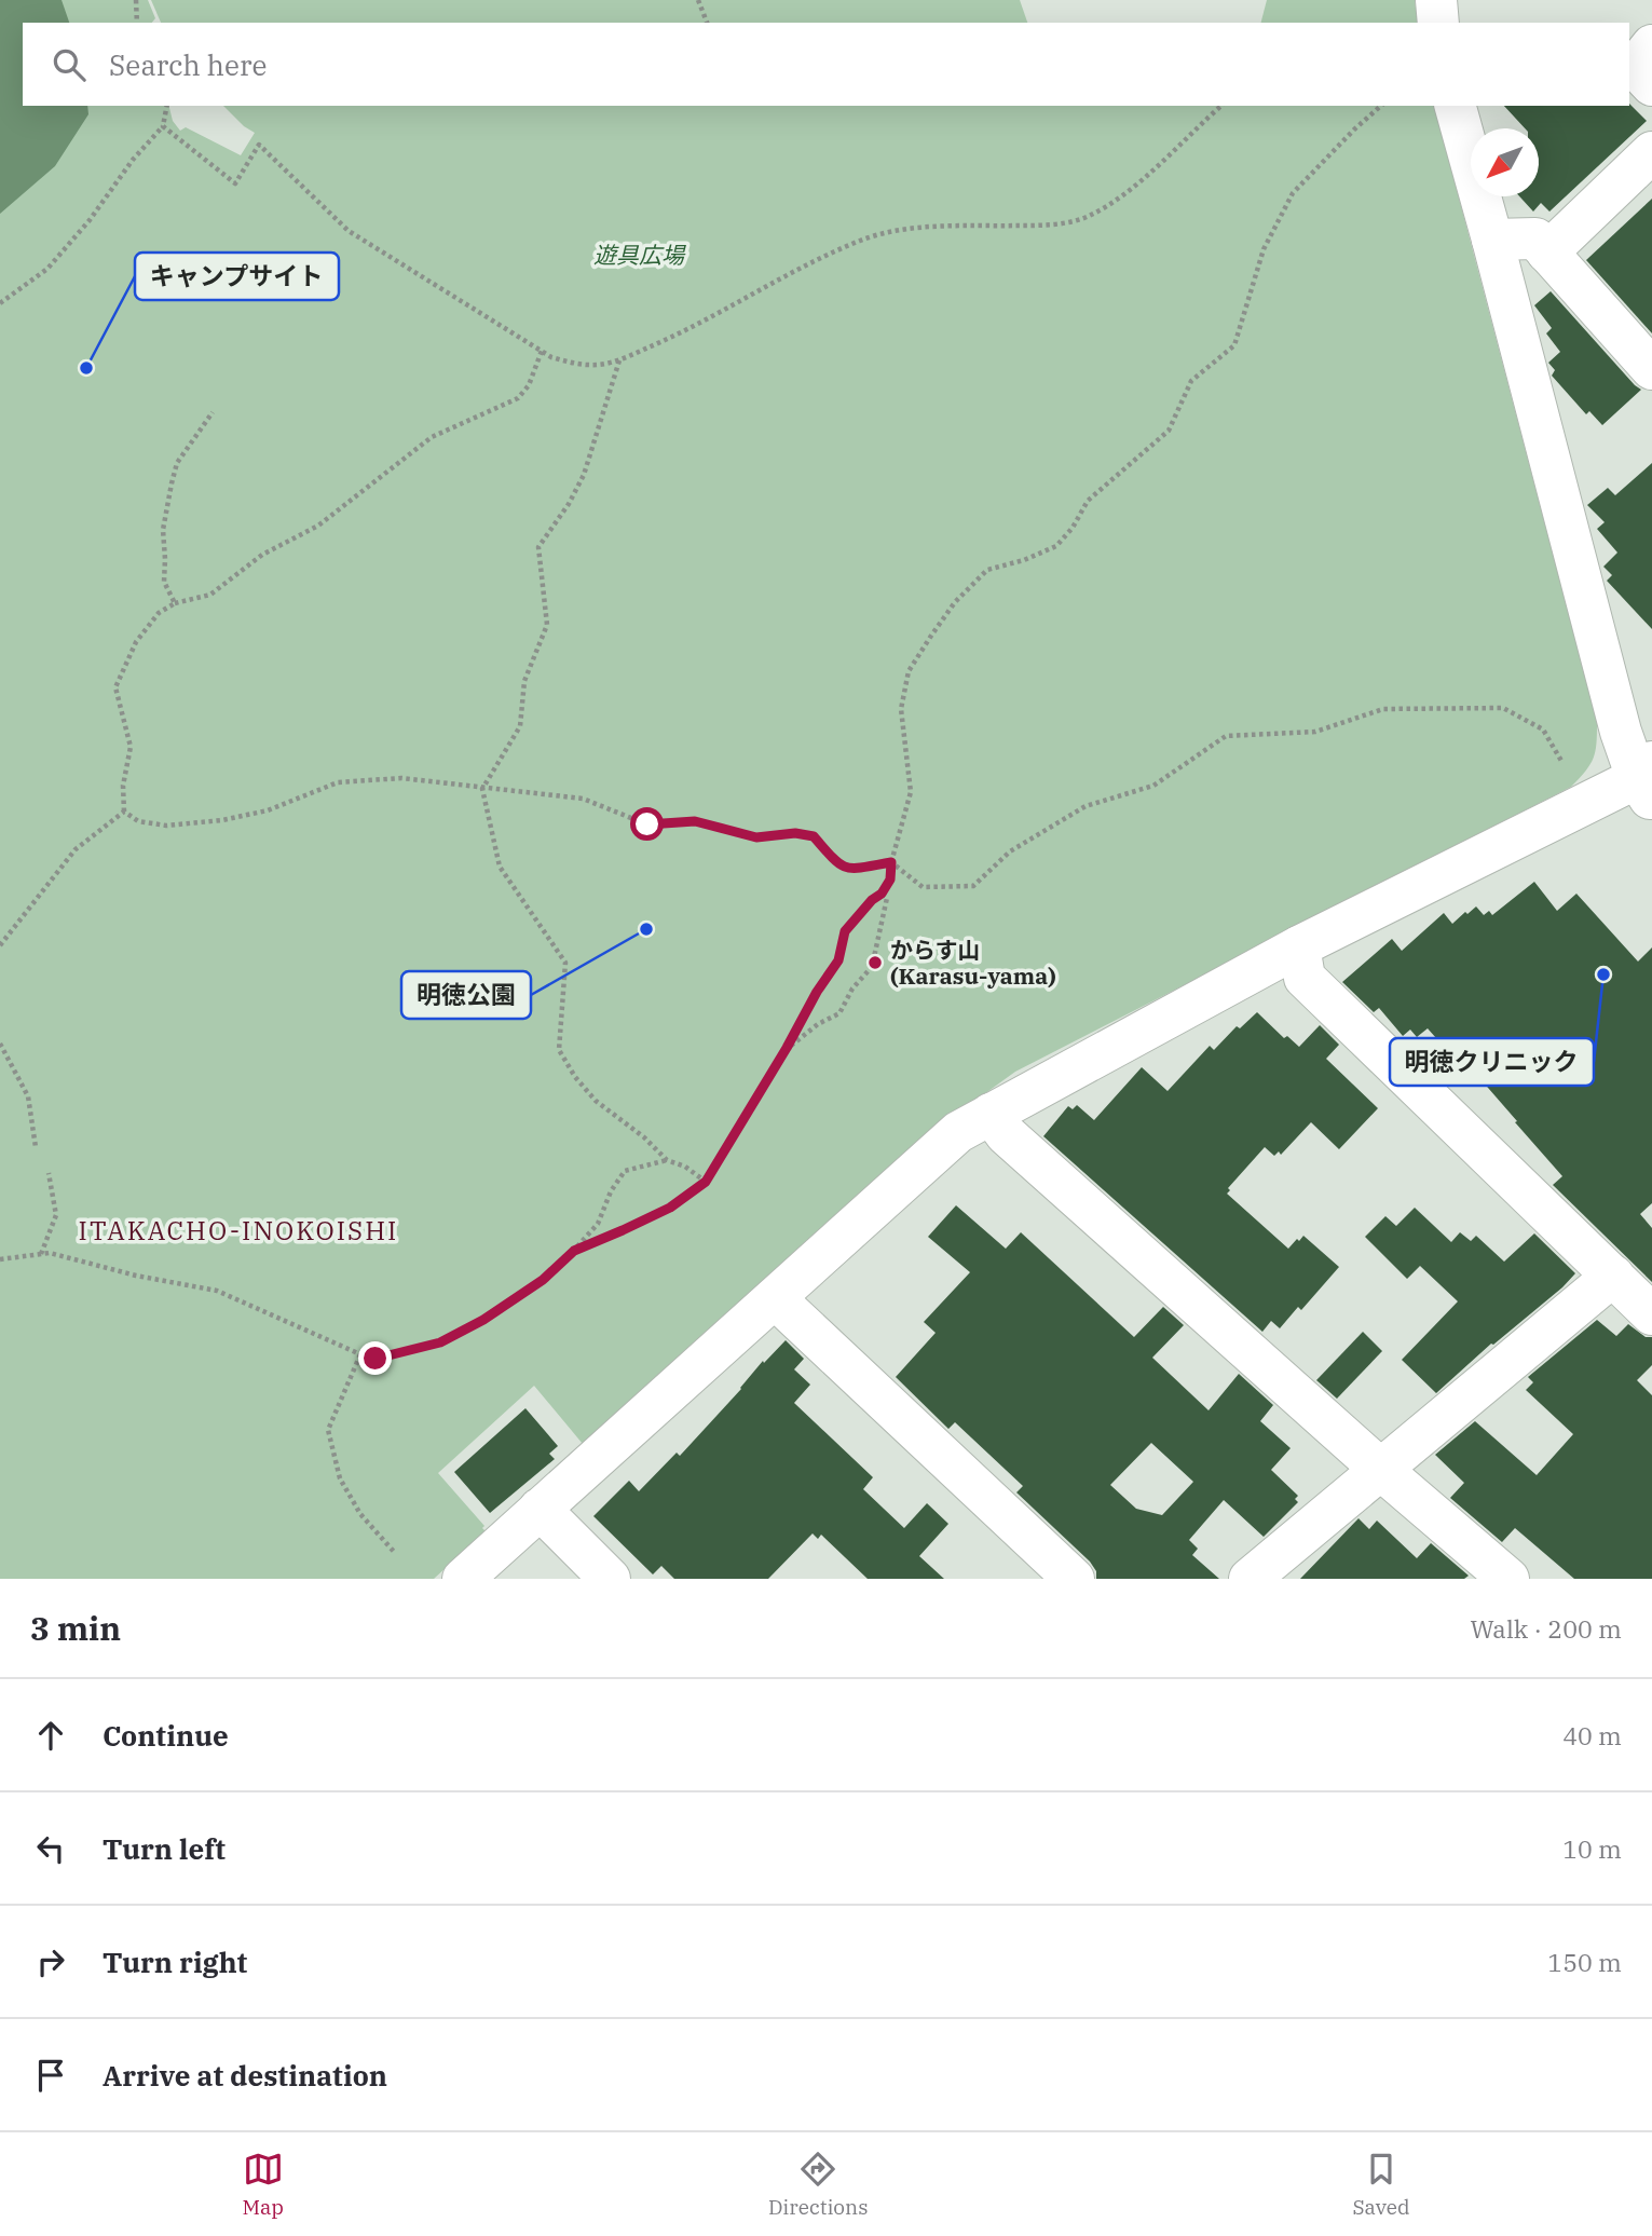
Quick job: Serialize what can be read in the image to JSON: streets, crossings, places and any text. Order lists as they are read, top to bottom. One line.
{"districts":["ITAKACHO-INOKOISHI"],"parks":["遊具広場"],"places":["キャンプサイト","明徳公園","からす山 (Karasu-yama)","明徳クリニック"],"north":"bottom left","page":{"search":"Search here","heading":["3 min","Walk · 200 m"],"list":[["Continue","40 m"],["Turn left","10 m"],["Turn right","150 m"],"Arrive at destination"],"nav":["Map","Directions","Saved"]}}
